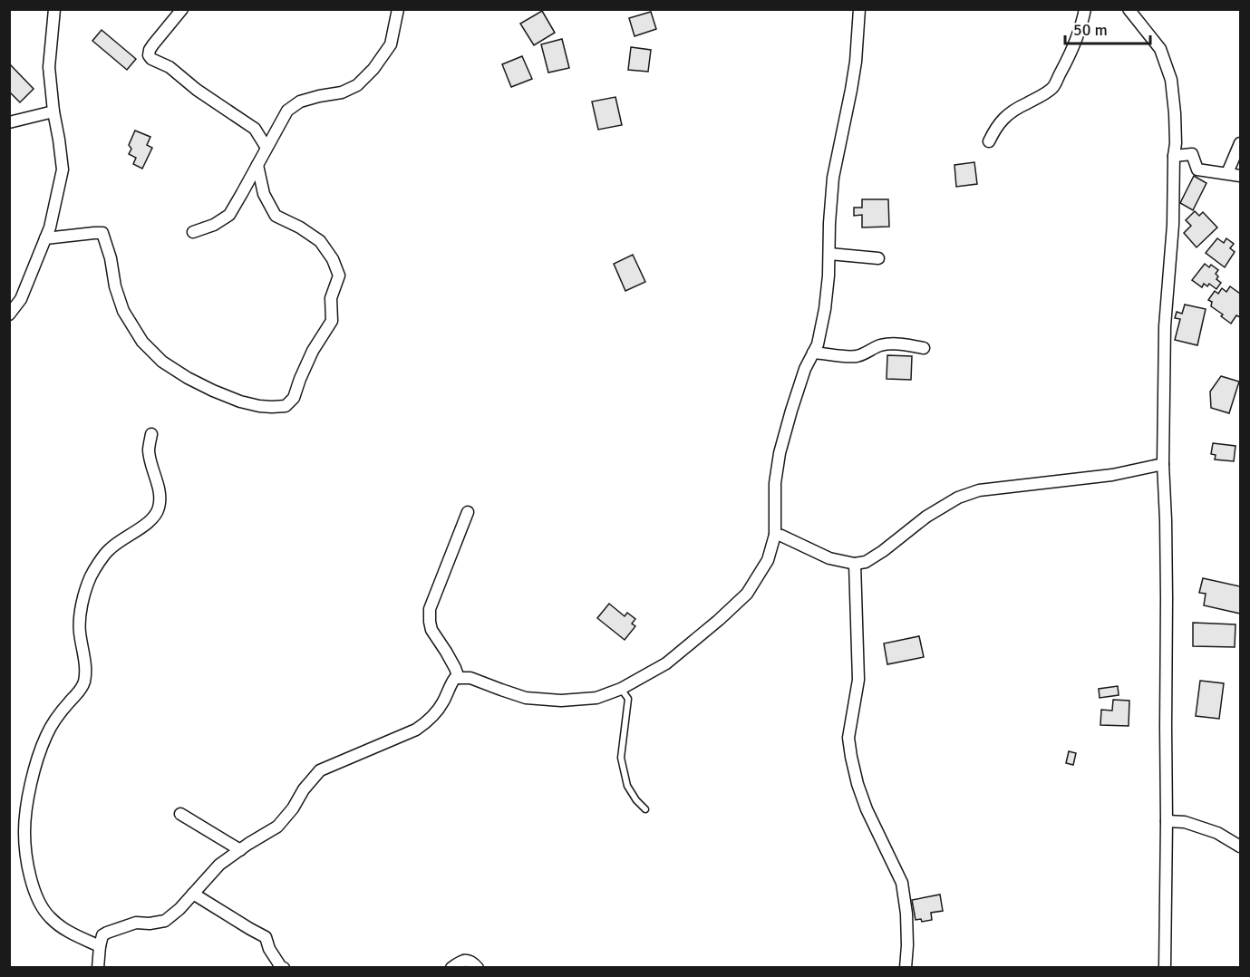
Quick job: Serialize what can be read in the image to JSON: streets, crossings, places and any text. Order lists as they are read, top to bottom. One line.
{"scale_bar":"50 m"}
